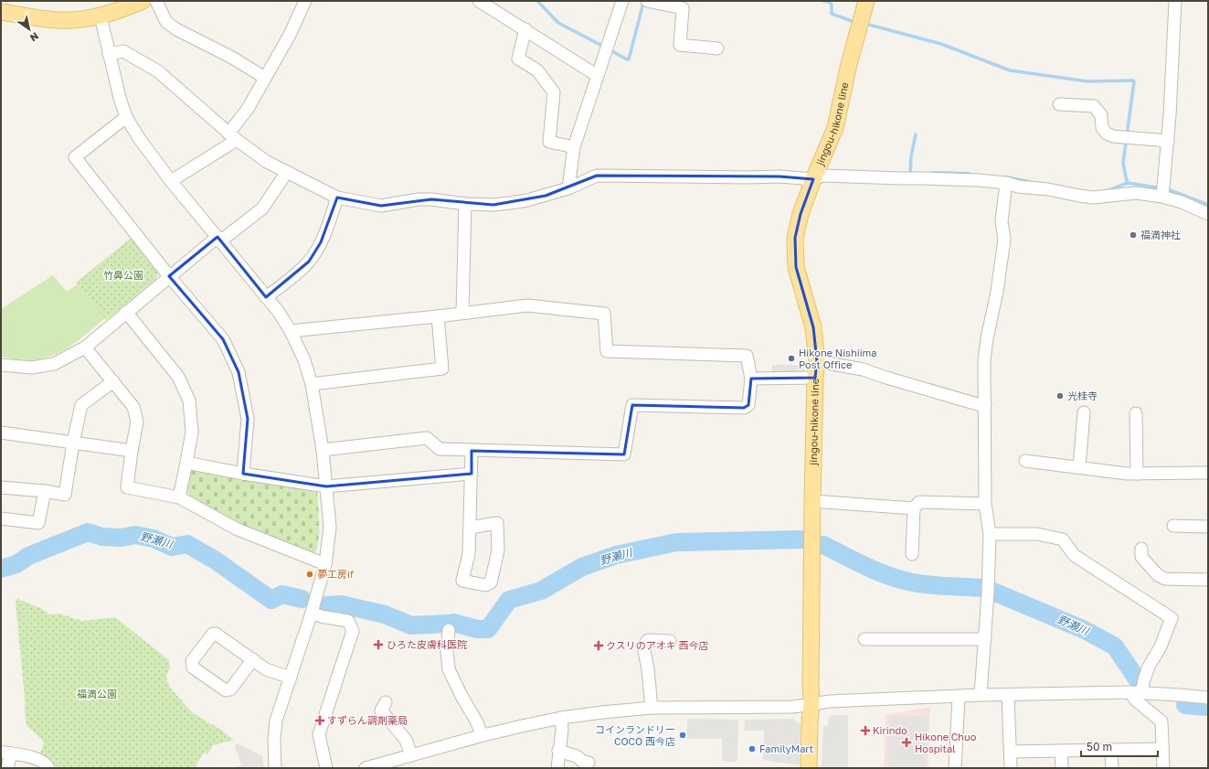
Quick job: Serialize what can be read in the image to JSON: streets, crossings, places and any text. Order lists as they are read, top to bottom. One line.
{"streets":{"main road":["jingou-hikone line"]},"water":["野瀬川"],"parks":["竹鼻公園","福満公園"],"places":{"other":["福満神社","Hikone Nishiima Post Office","光桂寺","夢工房if","コインランドリー COCO 西今店","FamilyMart"],"health":["ひろた皮膚科医院","クスリのアオキ 西今店","すずらん調剤薬局","Kirindo","Hikone Chuo Hospital"]},"scale_bar":"50 m","north":"bottom right"}
